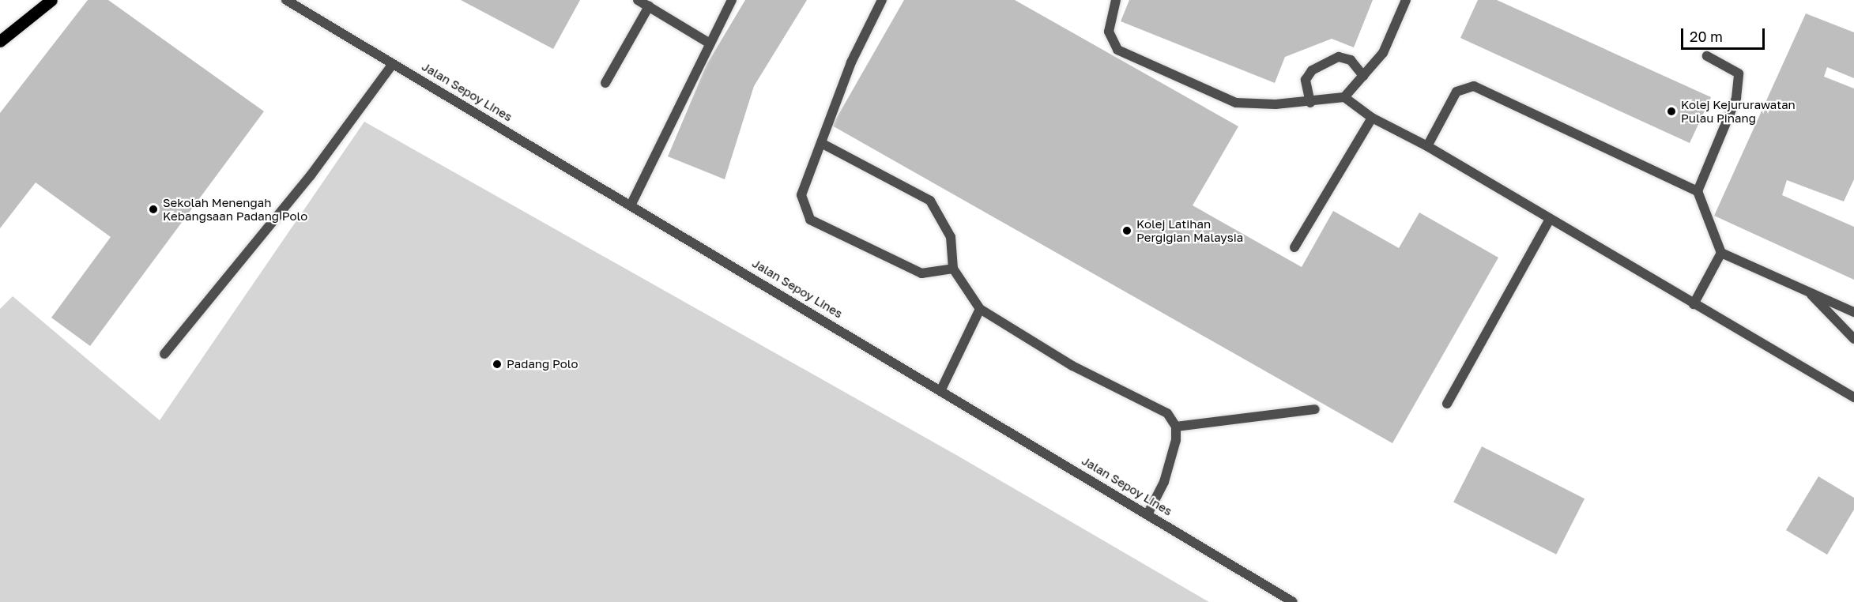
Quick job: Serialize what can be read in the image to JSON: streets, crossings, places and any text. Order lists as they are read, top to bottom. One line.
{"streets":{"street":["Jalan Sepoy Lines"]},"places":["Kolej Kejururawatan Pulau Pinang","Sekolah Menengah Kebangsaan Padang Polo","Kolej Latihan Pergigian Malaysia","Padang Polo"],"scale_bar":"20 m"}
